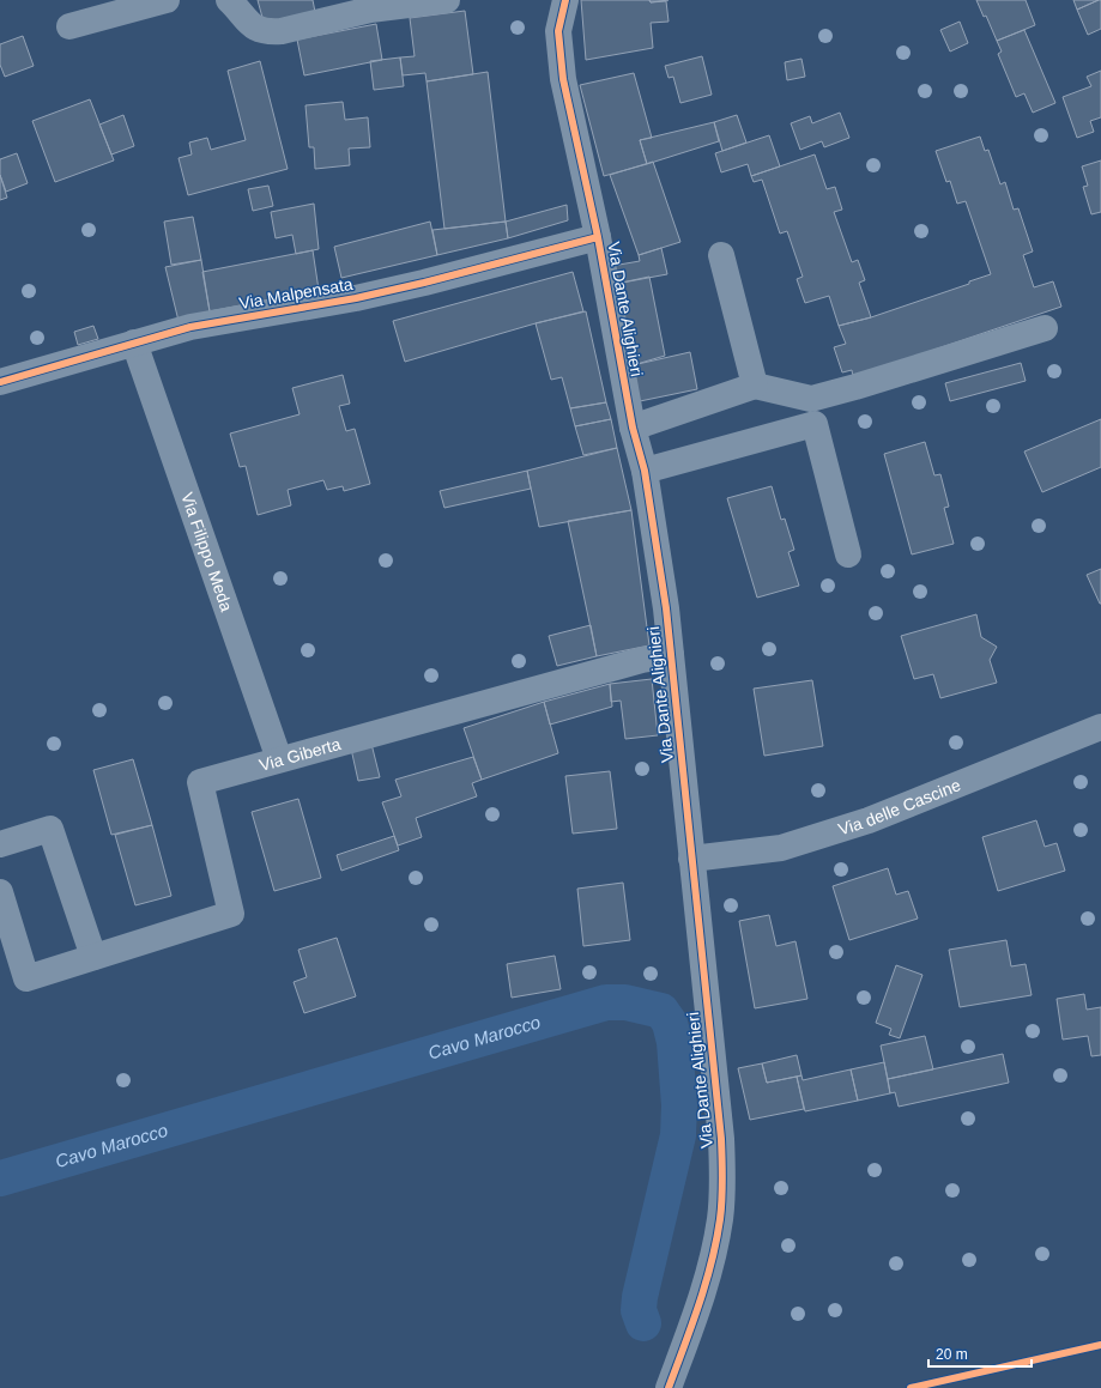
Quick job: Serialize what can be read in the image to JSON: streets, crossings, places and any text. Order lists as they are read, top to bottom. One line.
{"streets":{"street":["Via Malpensata","Via Dante Alighieri","Via Filippo Meda","Via Giberta","Via delle Cascine"]},"crossings":[["Via Malpensata","Via Dante Alighieri"],["Via Malpensata","Via Filippo Meda"],["Via Dante Alighieri","Via Giberta"],["Via Dante Alighieri","Via delle Cascine"],["Via Filippo Meda","Via Giberta"]],"water":["Cavo Marocco"],"scale_bar":"20 m"}
